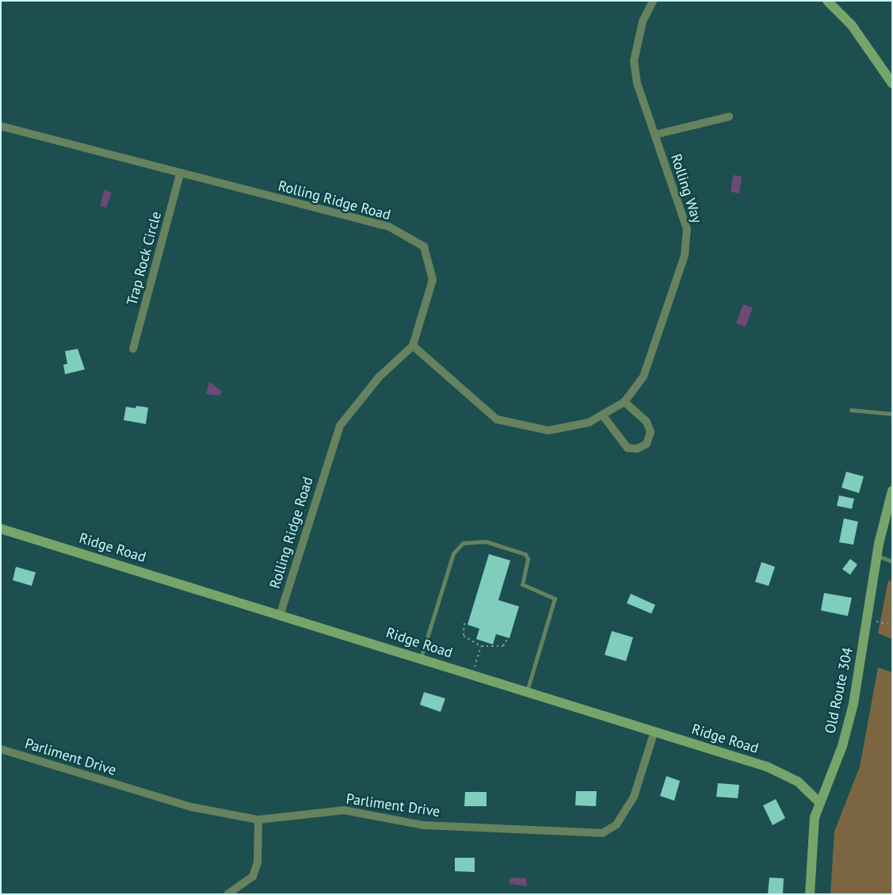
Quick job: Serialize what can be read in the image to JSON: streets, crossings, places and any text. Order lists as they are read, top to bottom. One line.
{"streets":{"street":["Rolling Way","Rolling Ridge Road","Trap Rock Circle","Ridge Road","Old Route 304","Parliment Drive"]},"crossings":[["Rolling Way","Rolling Ridge Road"],["Rolling Ridge Road","Trap Rock Circle"],["Rolling Ridge Road","Ridge Road"],["Ridge Road","Old Route 304"],["Ridge Road","Parliment Drive"]]}
